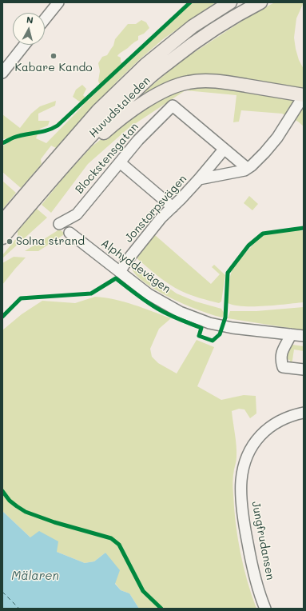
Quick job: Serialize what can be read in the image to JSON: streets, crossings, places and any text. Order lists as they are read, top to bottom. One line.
{"streets":{"main road":["Huvudstaleden"],"street":["Blockstensgatan","Jonstorpsvägen","Alphyddevägen","Jungfrudansen"]},"crossings":[["Blockstensgatan","Jonstorpsvägen"],["Jonstorpsvägen","Alphyddevägen"]],"water":["Mälaren"],"places":["Kabare Kando","Solna strand"],"north":"top"}
